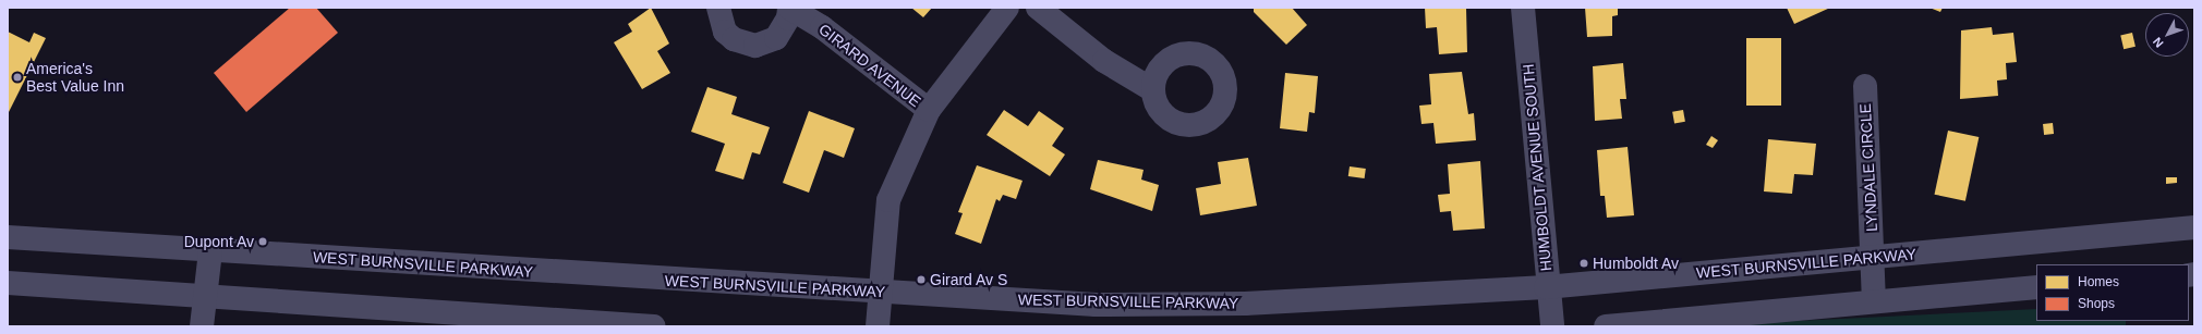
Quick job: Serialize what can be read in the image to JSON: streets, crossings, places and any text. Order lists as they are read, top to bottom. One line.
{"streets":{"street":["GIRARD AVENUE","HUMBOLDT AVENUE SOUTH","LYNDALE CIRCLE","WEST BURNSVILLE PARKWAY"]},"crossings":[["HUMBOLDT AVENUE SOUTH","WEST BURNSVILLE PARKWAY"],["LYNDALE CIRCLE","WEST BURNSVILLE PARKWAY"]],"places":["America's Best Value Inn","Dupont Av","Humboldt Av","Girard Av S"],"legend":["Homes","Shops"],"north":"bottom left"}
